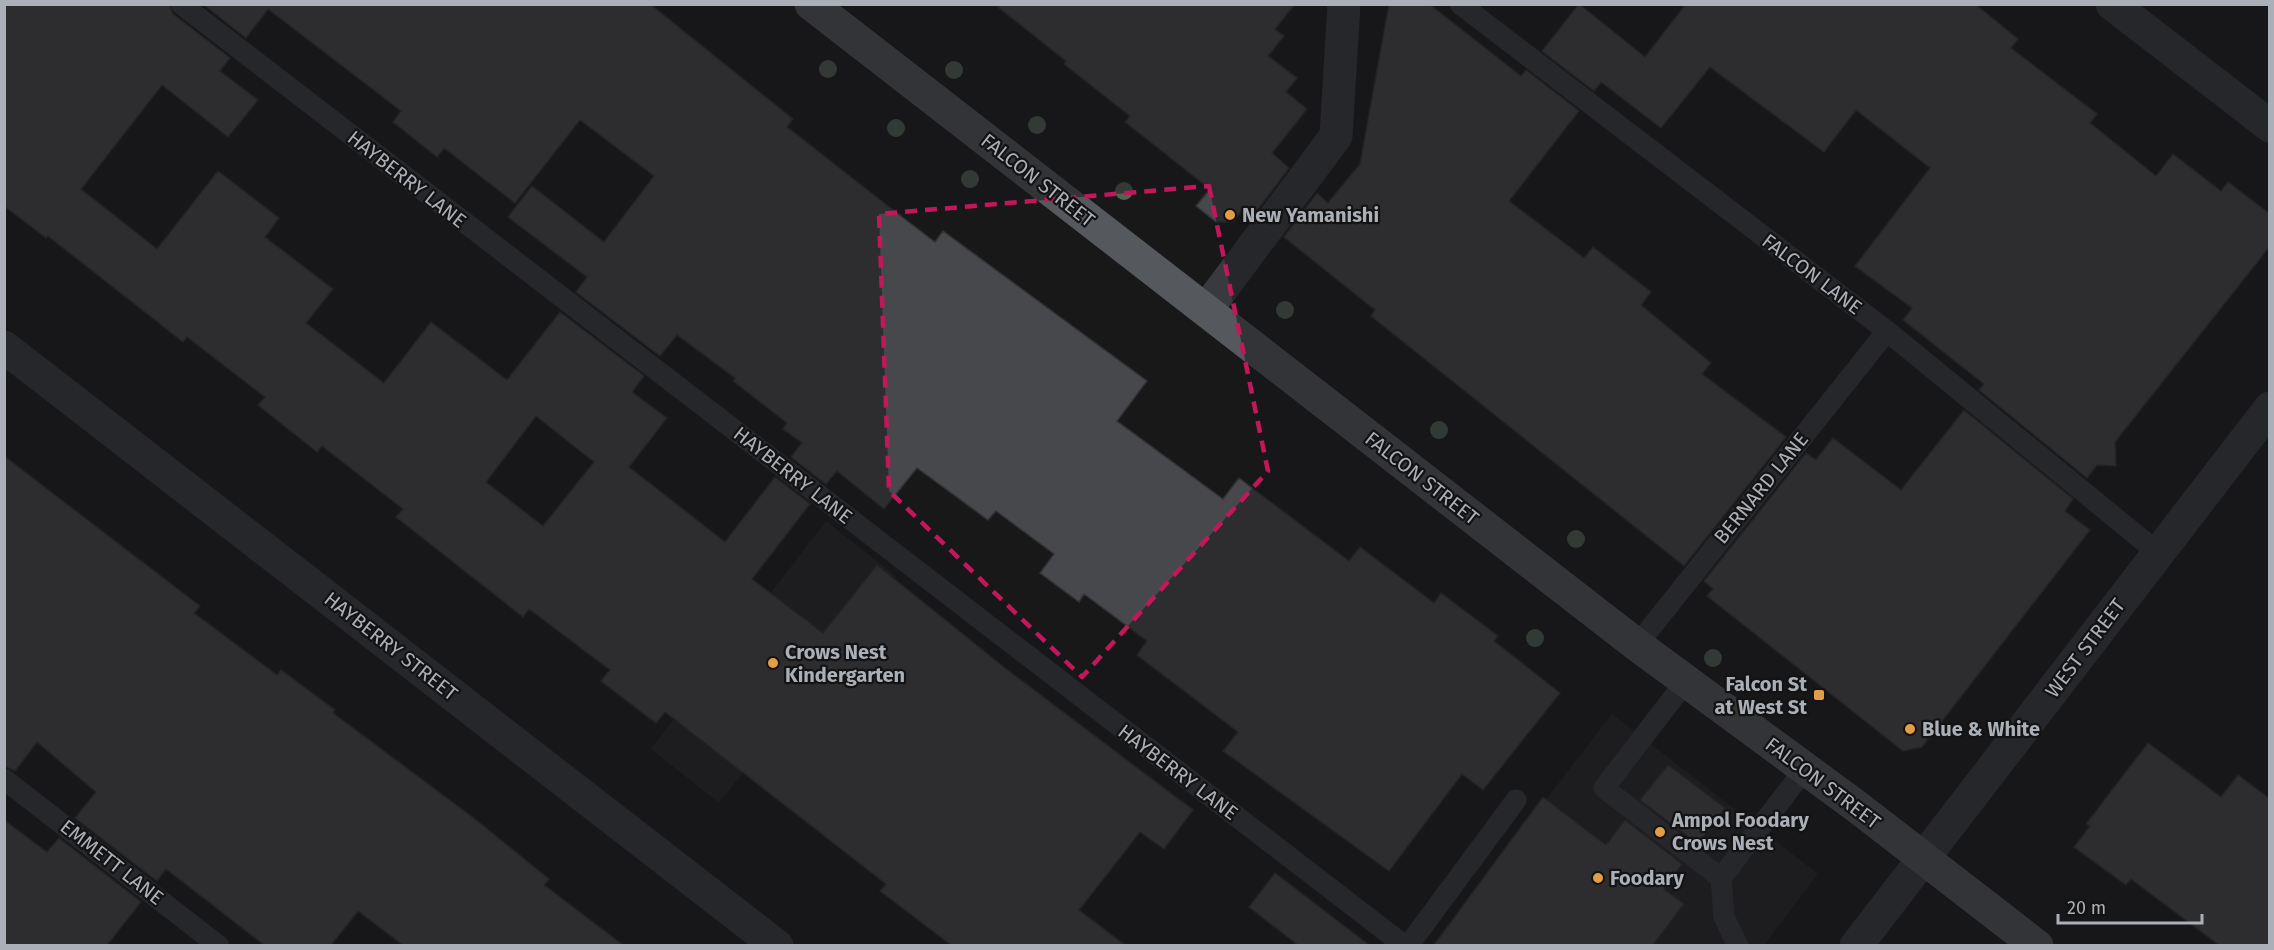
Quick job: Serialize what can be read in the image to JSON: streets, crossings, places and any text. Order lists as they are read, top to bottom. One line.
{"streets":{"main road":["FALCON STREET"],"street":["HAYBERRY STREET","WEST STREET"],"lane":["HAYBERRY LANE","FALCON LANE","BERNARD LANE","EMMETT LANE"]},"crossings":[["FALCON STREET","BERNARD LANE"],["FALCON STREET","WEST STREET"],["FALCON LANE","BERNARD LANE"],["FALCON LANE","WEST STREET"]],"places":{"other":["New Yamanishi","Crows Nest Kindergarten","Blue & White","Ampol Foodary Crows Nest","Foodary"],"transit":["Falcon St at West St"]},"scale_bar":"20 m"}
